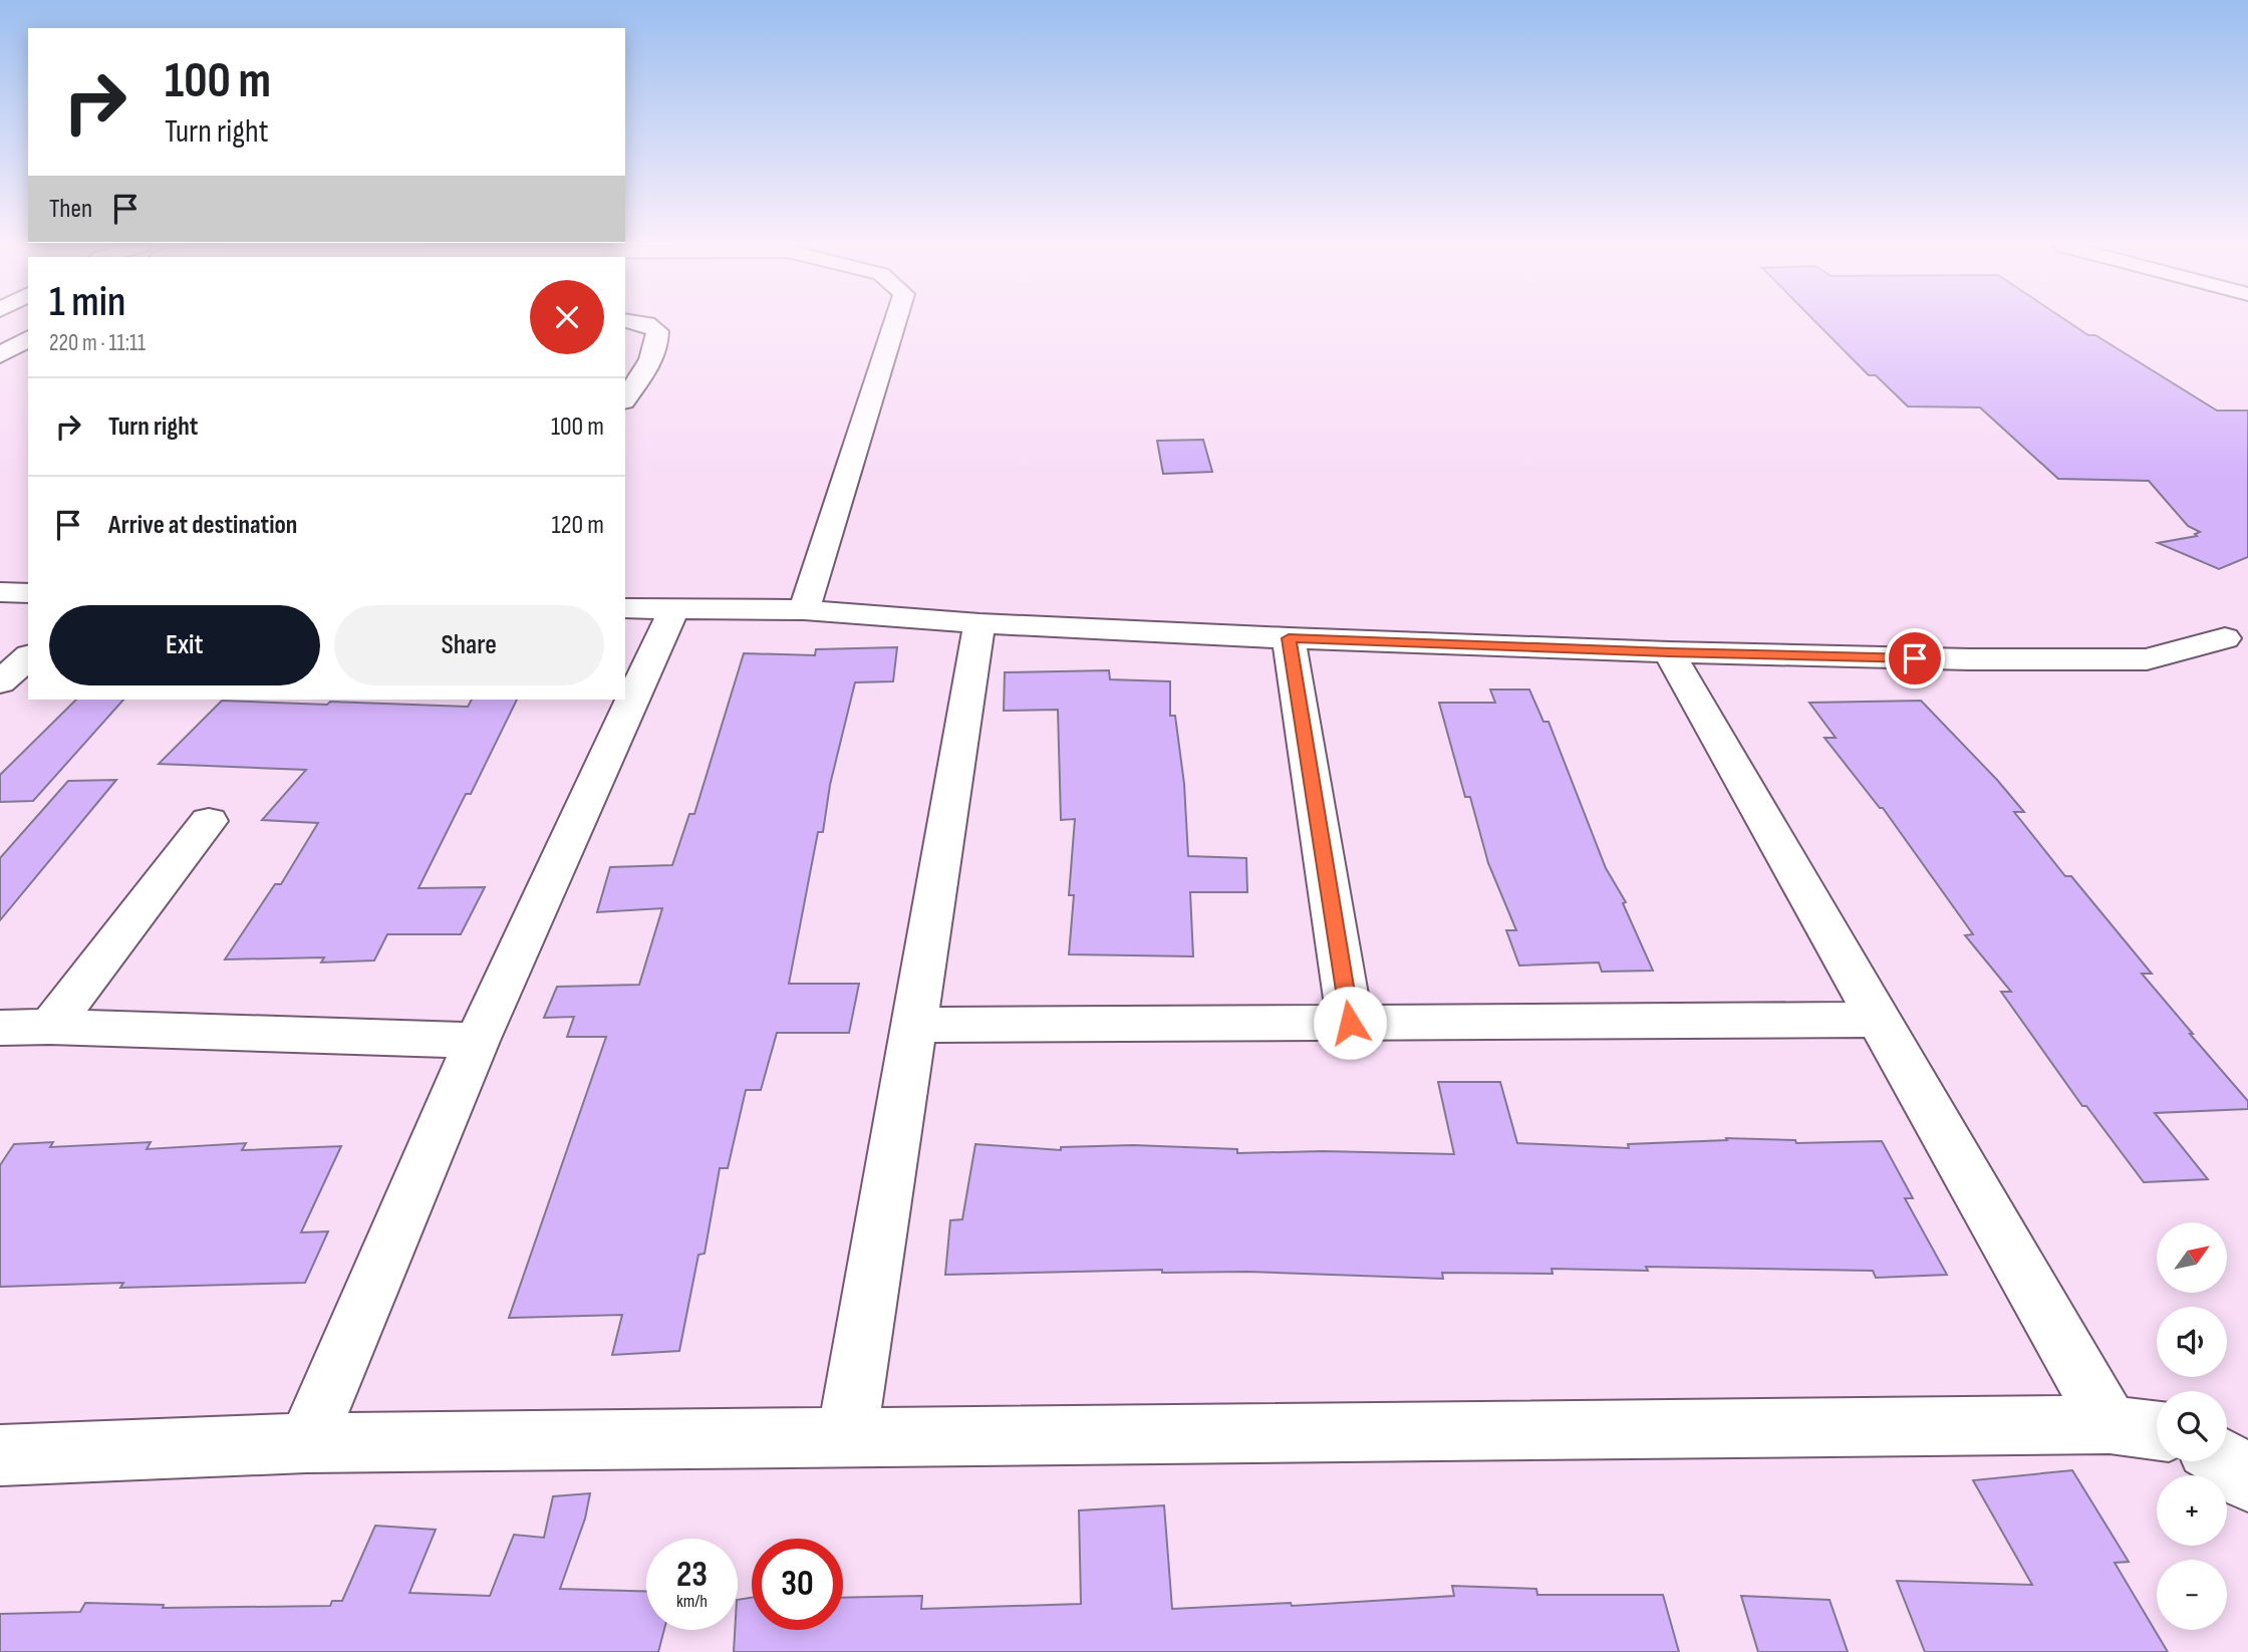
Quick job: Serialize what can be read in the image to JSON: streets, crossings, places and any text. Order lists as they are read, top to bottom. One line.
{"north":"top right","page":{"turn":["100 m","Turn right"],"then":"Then","heading":["1 min","220 m · 11:11"],"list":[{"name":"Turn right","value":"100 m"},{"name":"Arrive at destination","value":"120 m"}],"buttons":["Exit","Share"],"map_buttons":["+","−"],"speed":"23 km/h","limit":"30"}}
